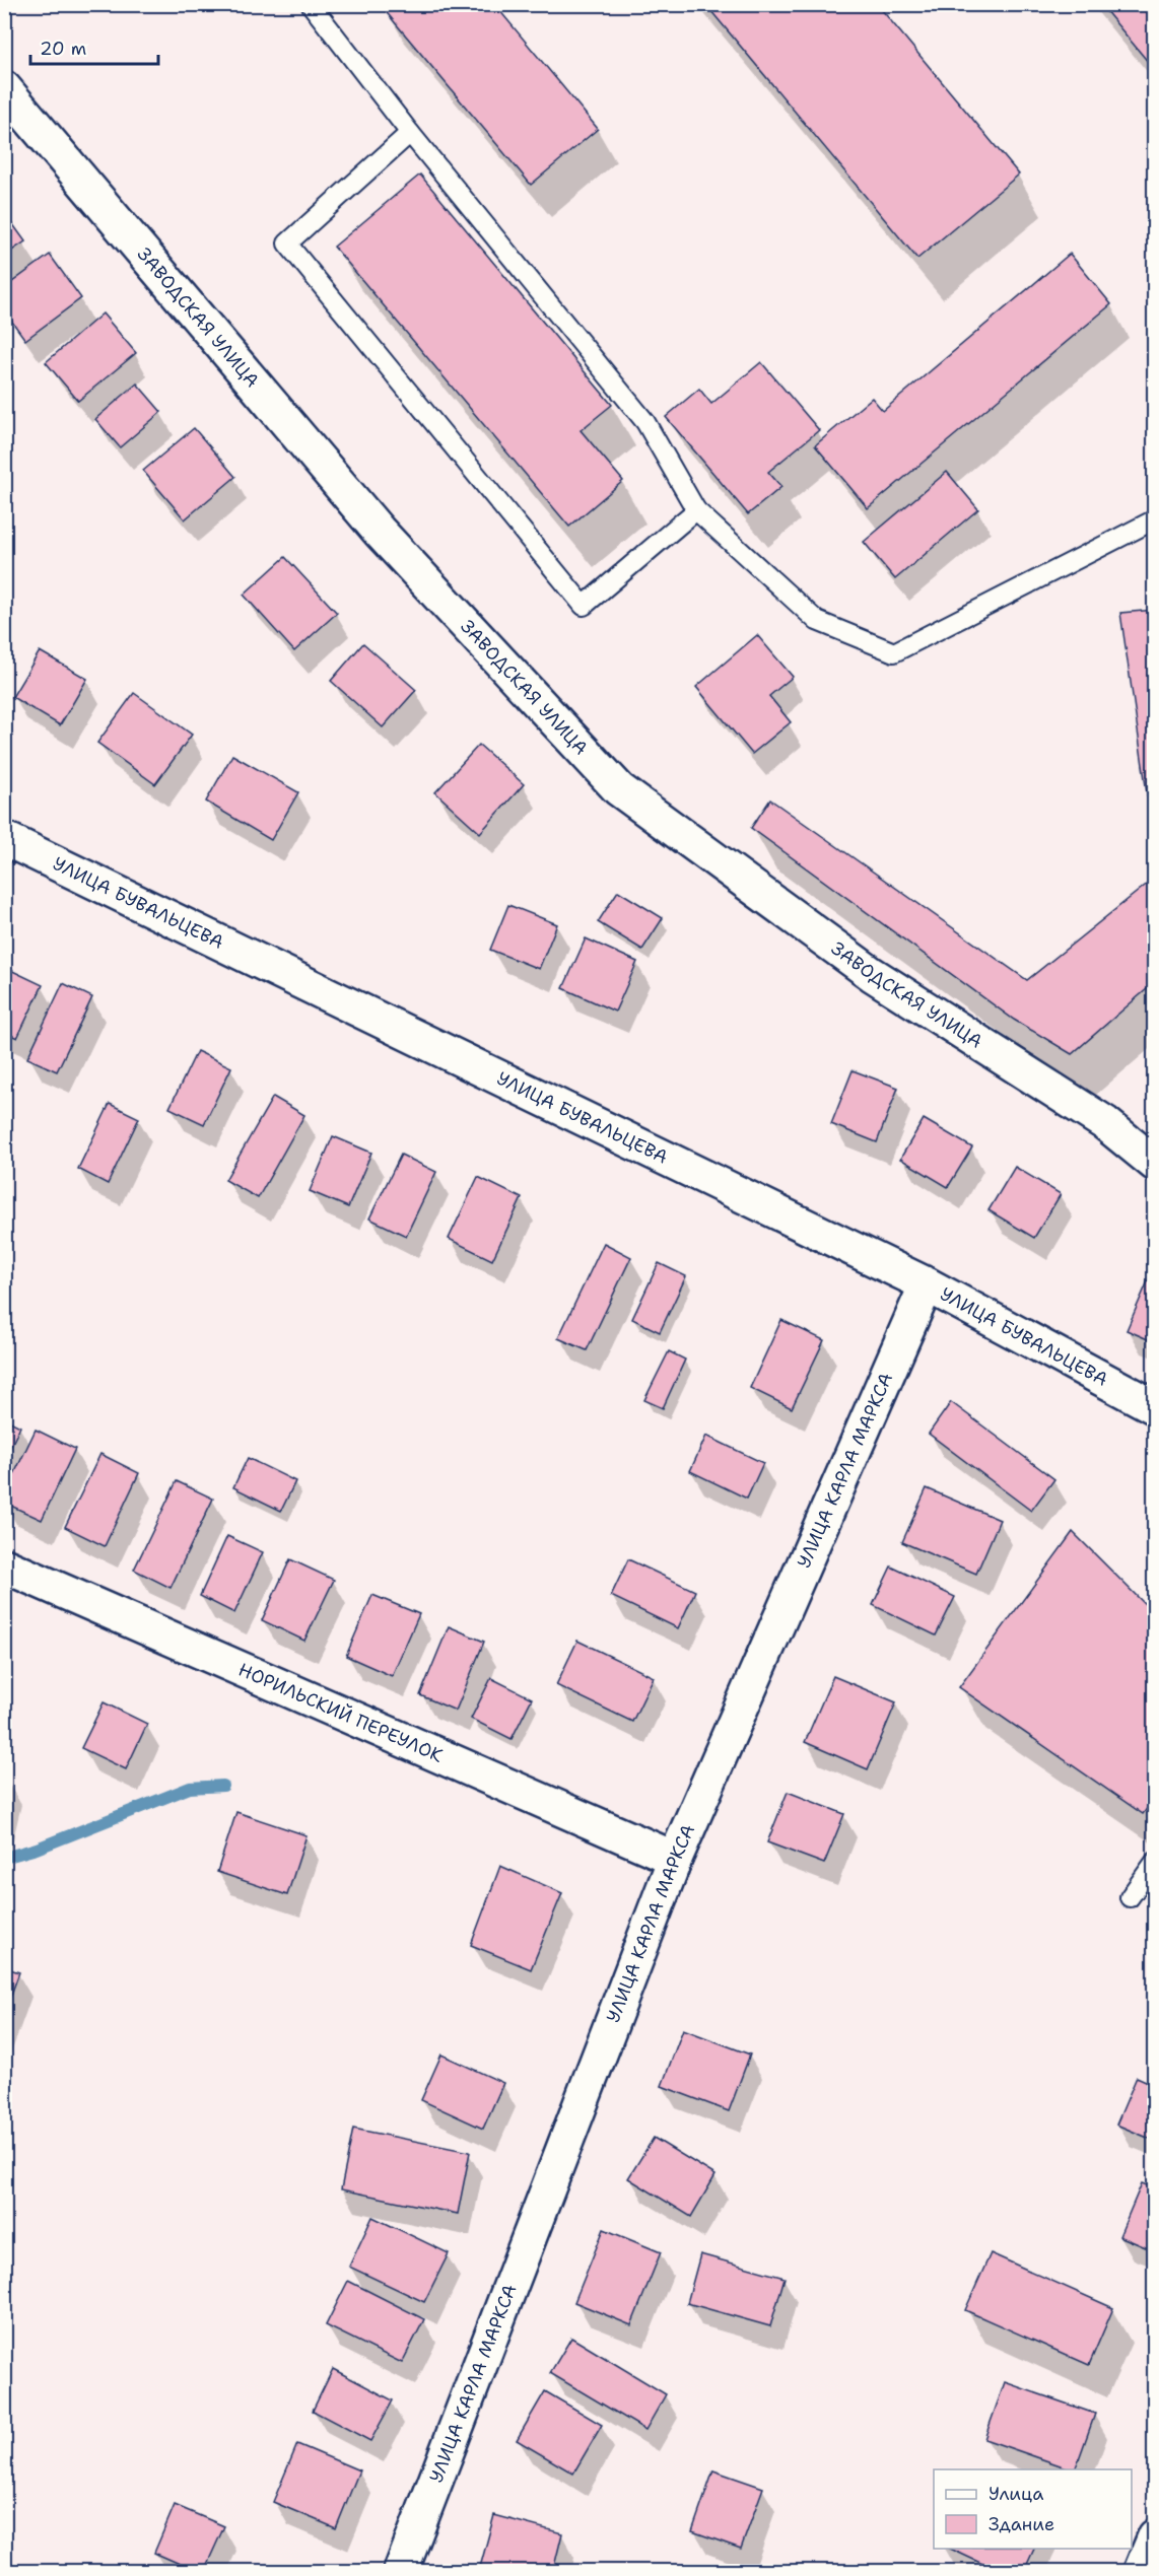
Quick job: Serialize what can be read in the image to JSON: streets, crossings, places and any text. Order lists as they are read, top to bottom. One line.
{"streets":{"street":["ЗАВОДСКАЯ УЛИЦА","УЛИЦА БУВАЛЬЦЕВА","УЛИЦА КАРЛА МАРКСА","НОРИЛЬСКИЙ ПЕРЕУЛОК"]},"crossings":[["УЛИЦА БУВАЛЬЦЕВА","УЛИЦА КАРЛА МАРКСА"],["УЛИЦА КАРЛА МАРКСА","НОРИЛЬСКИЙ ПЕРЕУЛОК"]],"legend":["Улица","Здание"],"scale_bar":"20 m"}
